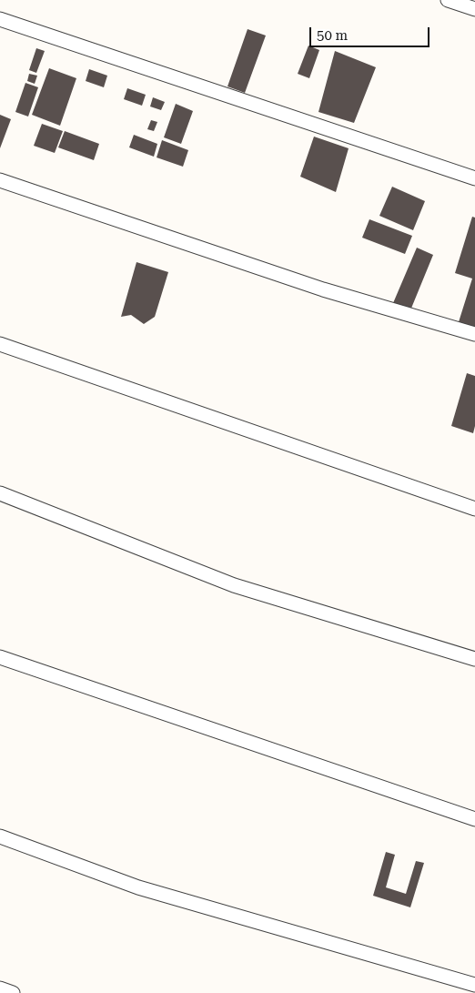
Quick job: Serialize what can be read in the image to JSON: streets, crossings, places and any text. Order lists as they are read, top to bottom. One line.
{"scale_bar":"50 m"}
